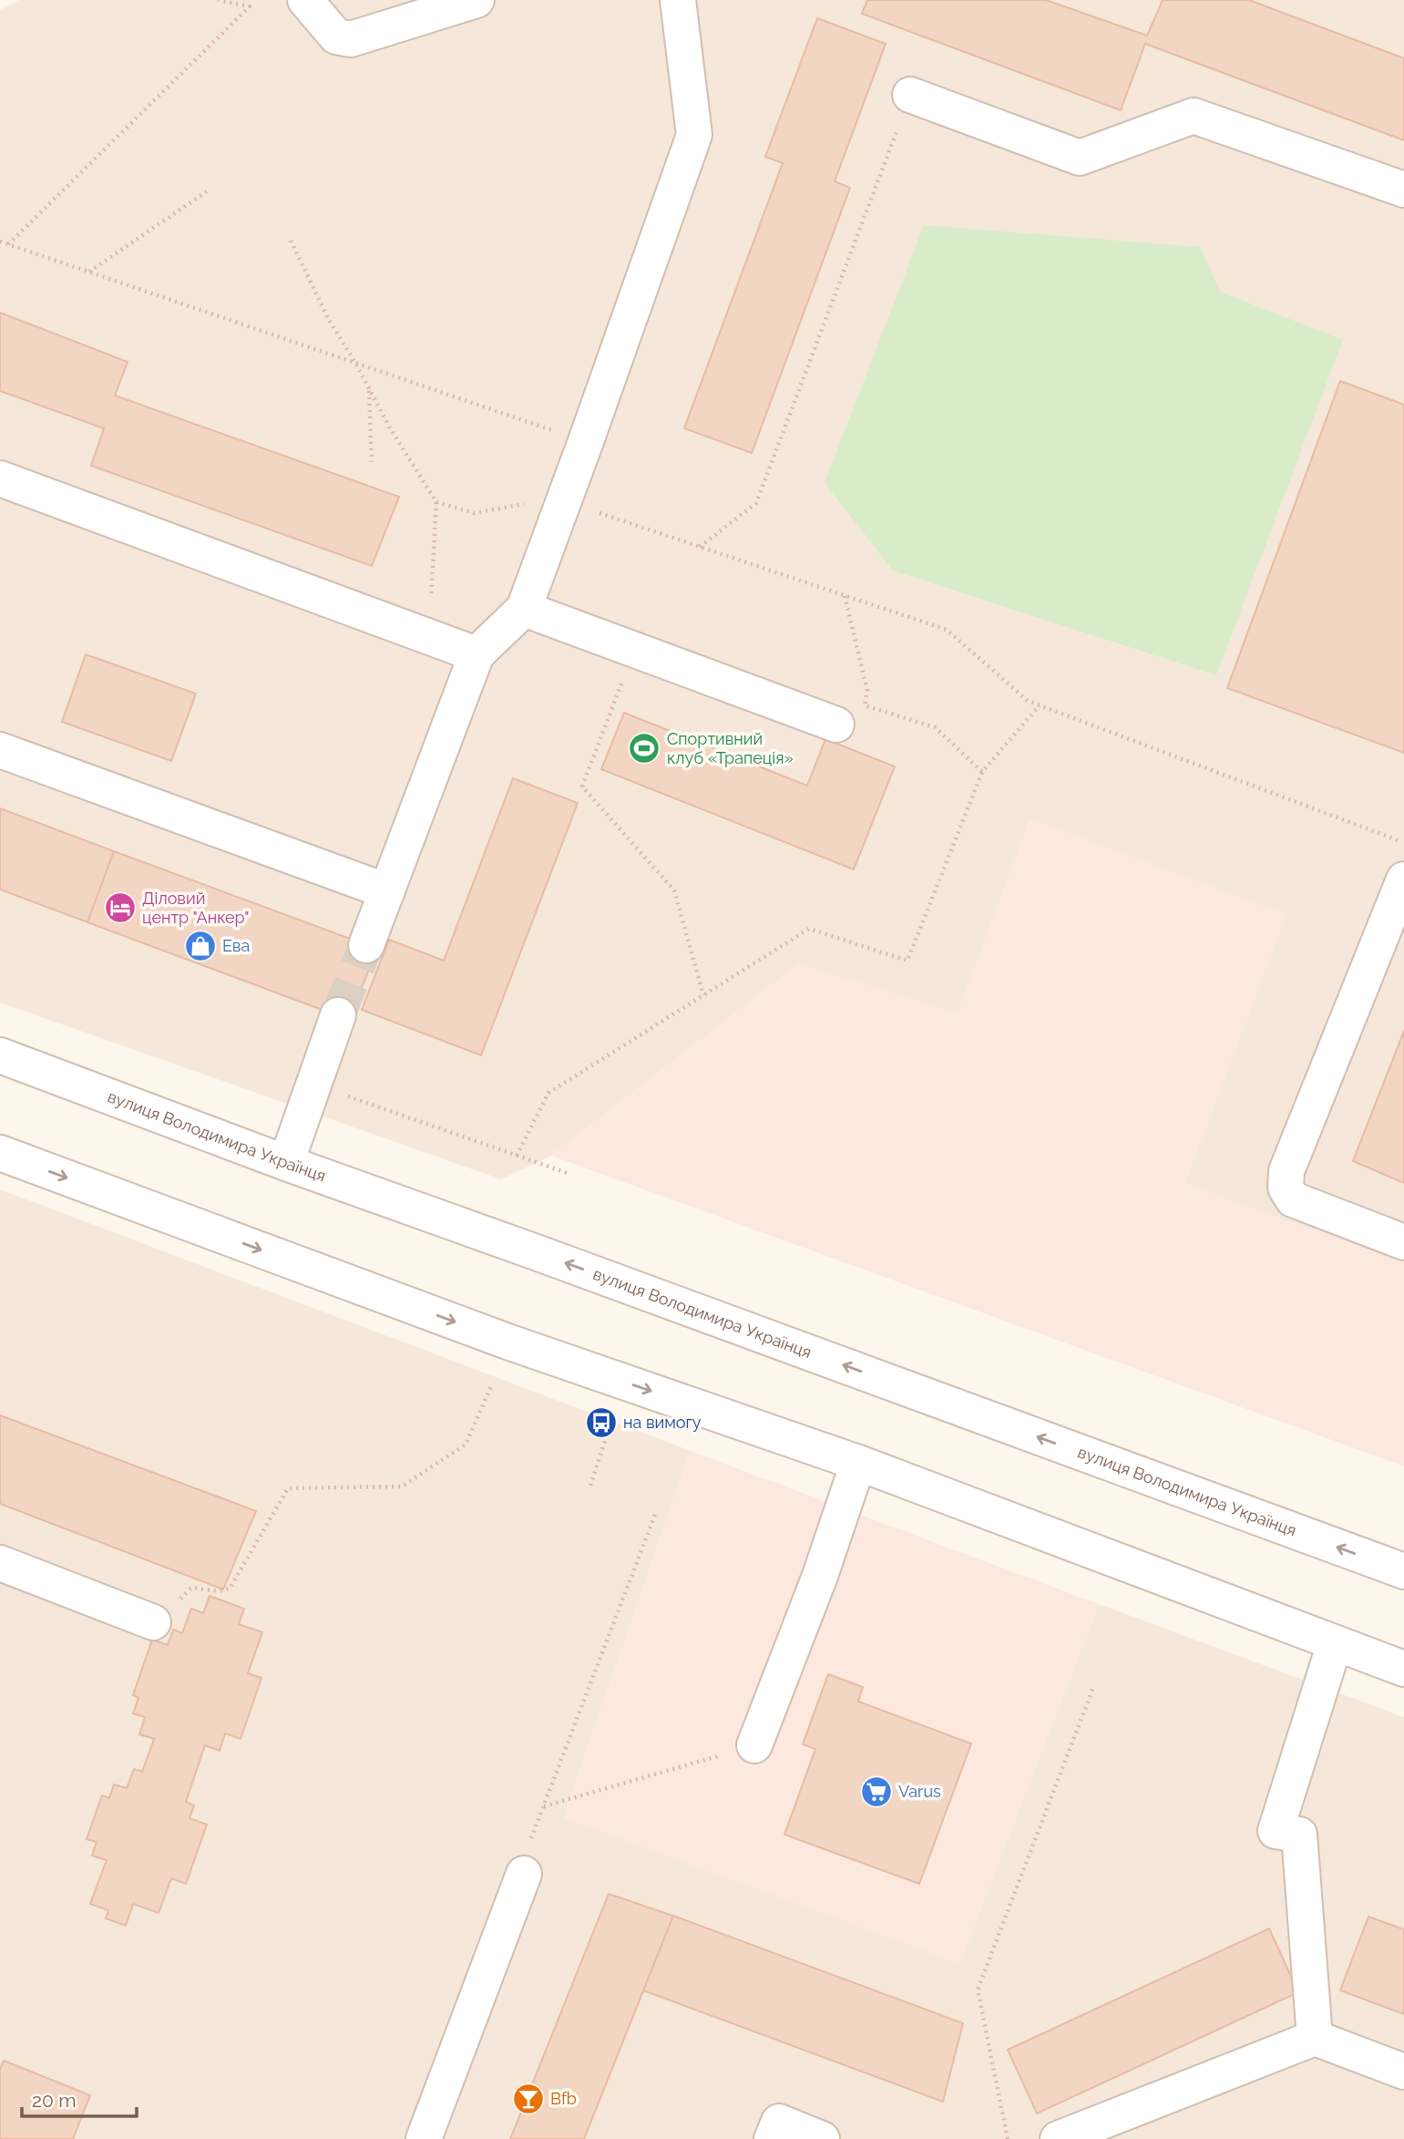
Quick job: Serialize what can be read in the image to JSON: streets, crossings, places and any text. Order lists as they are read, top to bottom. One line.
{"streets":{"street":["вулиця Володимира Українця"]},"places":{"sports":["Спортивний клуб «Трапеція»"],"hotel":["Діловий центр \"Анкер\""],"shop":["Ева"],"bus stop":["на вимогу"],"supermarket":["Varus"],"bar":["Bfb"]},"scale_bar":"20 m"}
